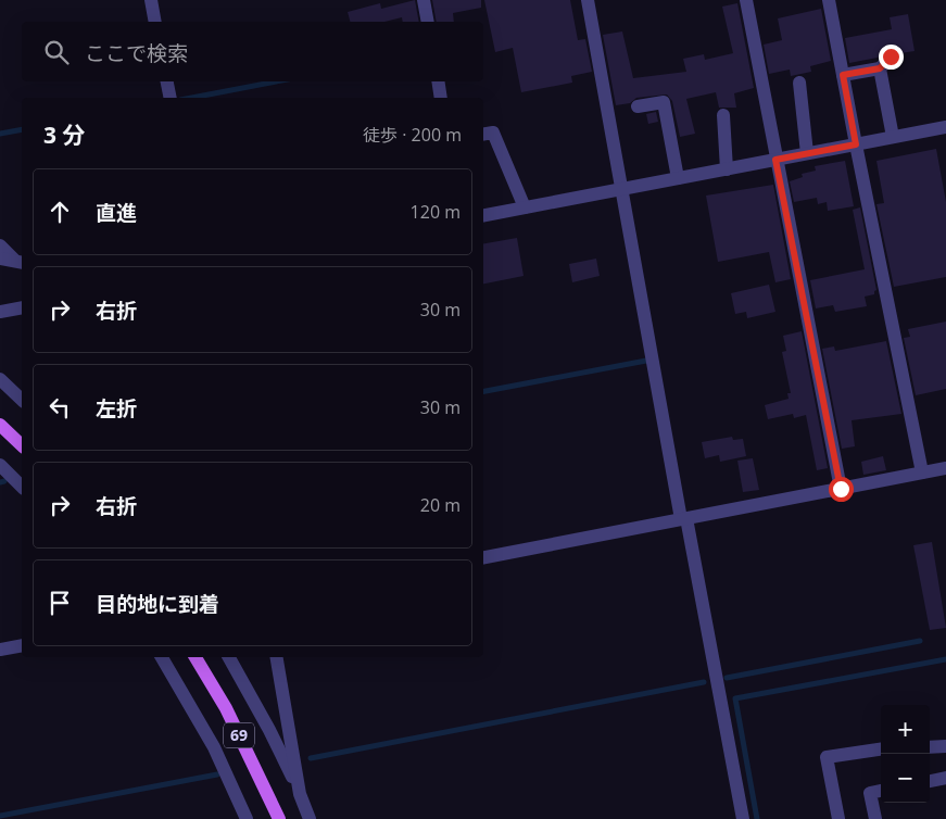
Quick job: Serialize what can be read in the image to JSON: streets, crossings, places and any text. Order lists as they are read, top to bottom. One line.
{"streets":{"main road":["69"]},"page":{"search":"ここで検索","heading":["3 分","徒歩 · 200 m"],"list":[["直進","120 m"],["右折","30 m"],["左折","30 m"],["右折","20 m"],"目的地に到着"],"map_buttons":["+","−"]}}
